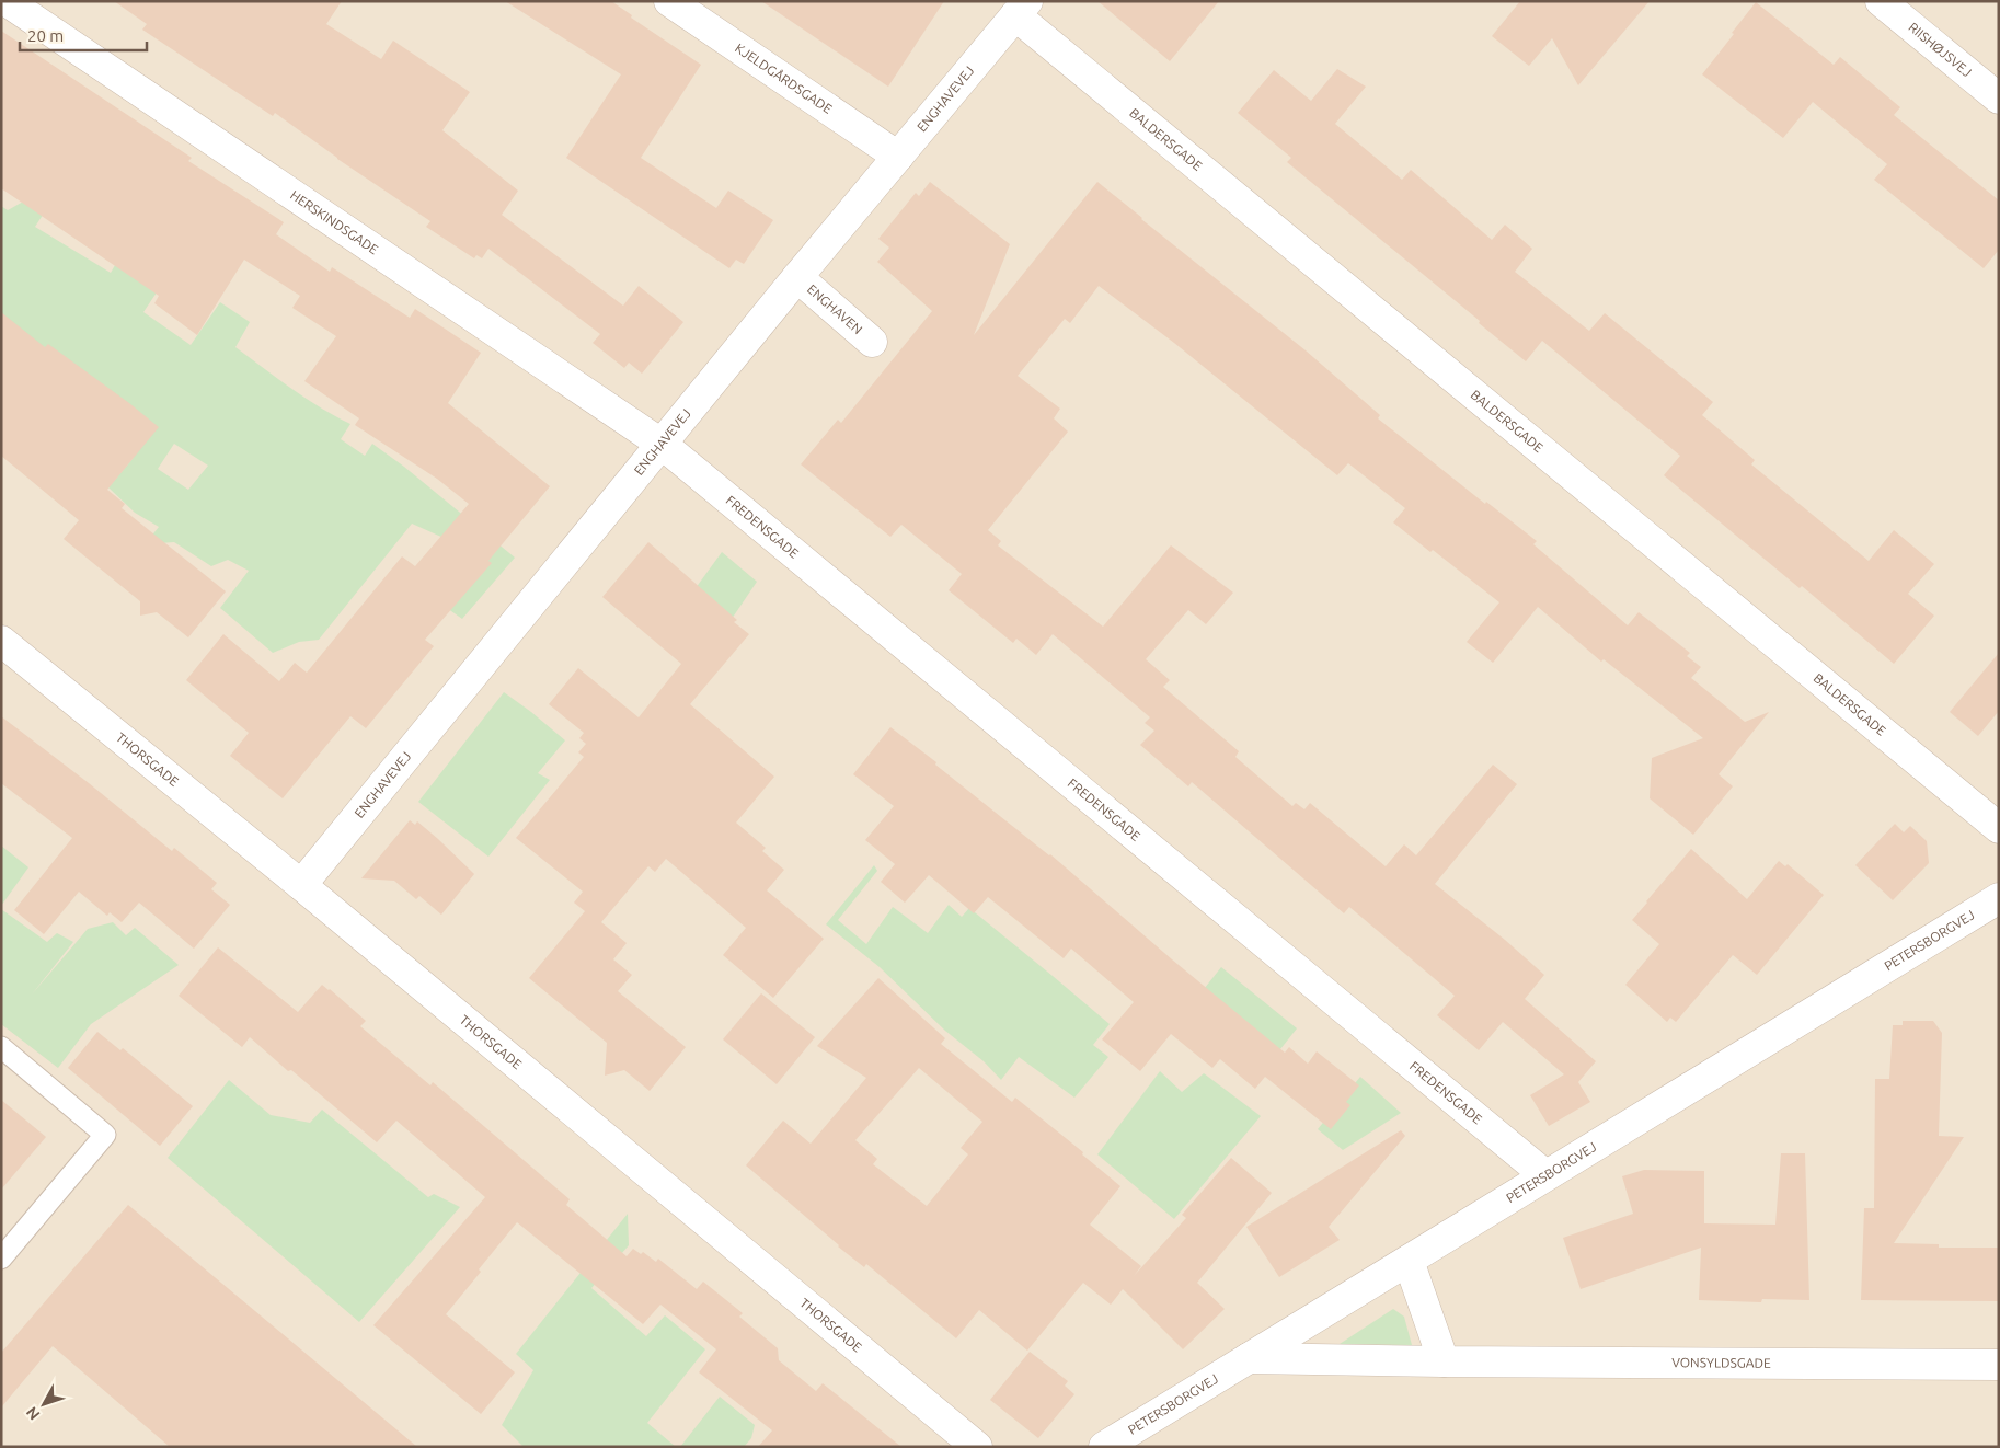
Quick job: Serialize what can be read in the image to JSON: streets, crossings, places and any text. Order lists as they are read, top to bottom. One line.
{"streets":{"street":["RIISHØJSVEJ","KJELDGÅRDSGADE","ENGHAVEVEJ","BALDERSGADE","HERSKINDSGADE","ENGHAVEN","FREDENSGADE","THORSGADE","PETERSBORGVEJ","VONSYLDSGADE"]},"crossings":[["KJELDGÅRDSGADE","ENGHAVEVEJ"],["ENGHAVEVEJ","BALDERSGADE"],["ENGHAVEVEJ","HERSKINDSGADE"],["ENGHAVEVEJ","ENGHAVEN"],["ENGHAVEVEJ","FREDENSGADE"],["ENGHAVEVEJ","THORSGADE"],["HERSKINDSGADE","FREDENSGADE"],["FREDENSGADE","PETERSBORGVEJ"],["PETERSBORGVEJ","VONSYLDSGADE"]],"scale_bar":"20 m","north":"bottom left"}
